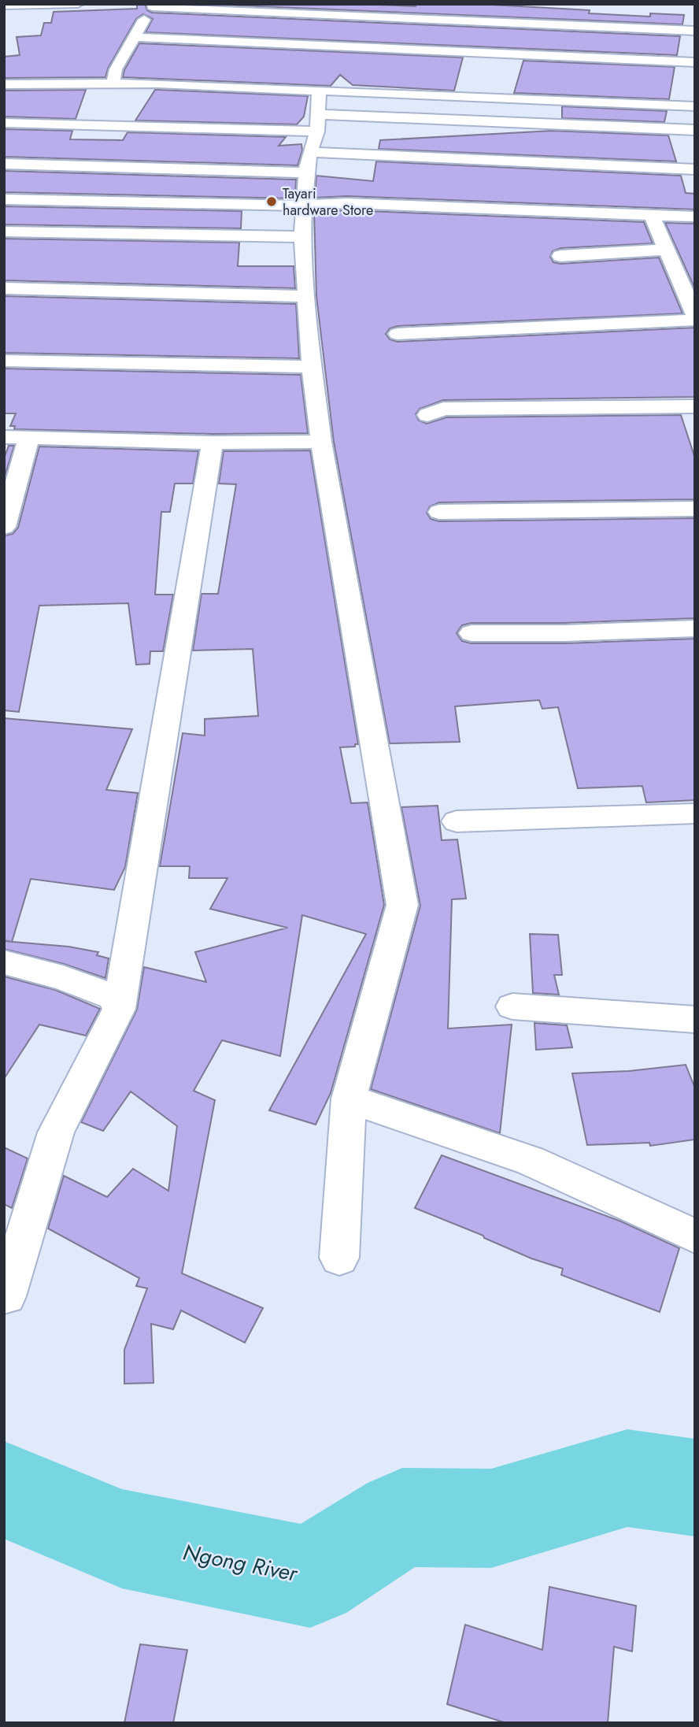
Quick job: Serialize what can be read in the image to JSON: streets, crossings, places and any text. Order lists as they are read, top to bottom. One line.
{"water":["Ngong River"],"places":["Tayari hardware Store"]}
